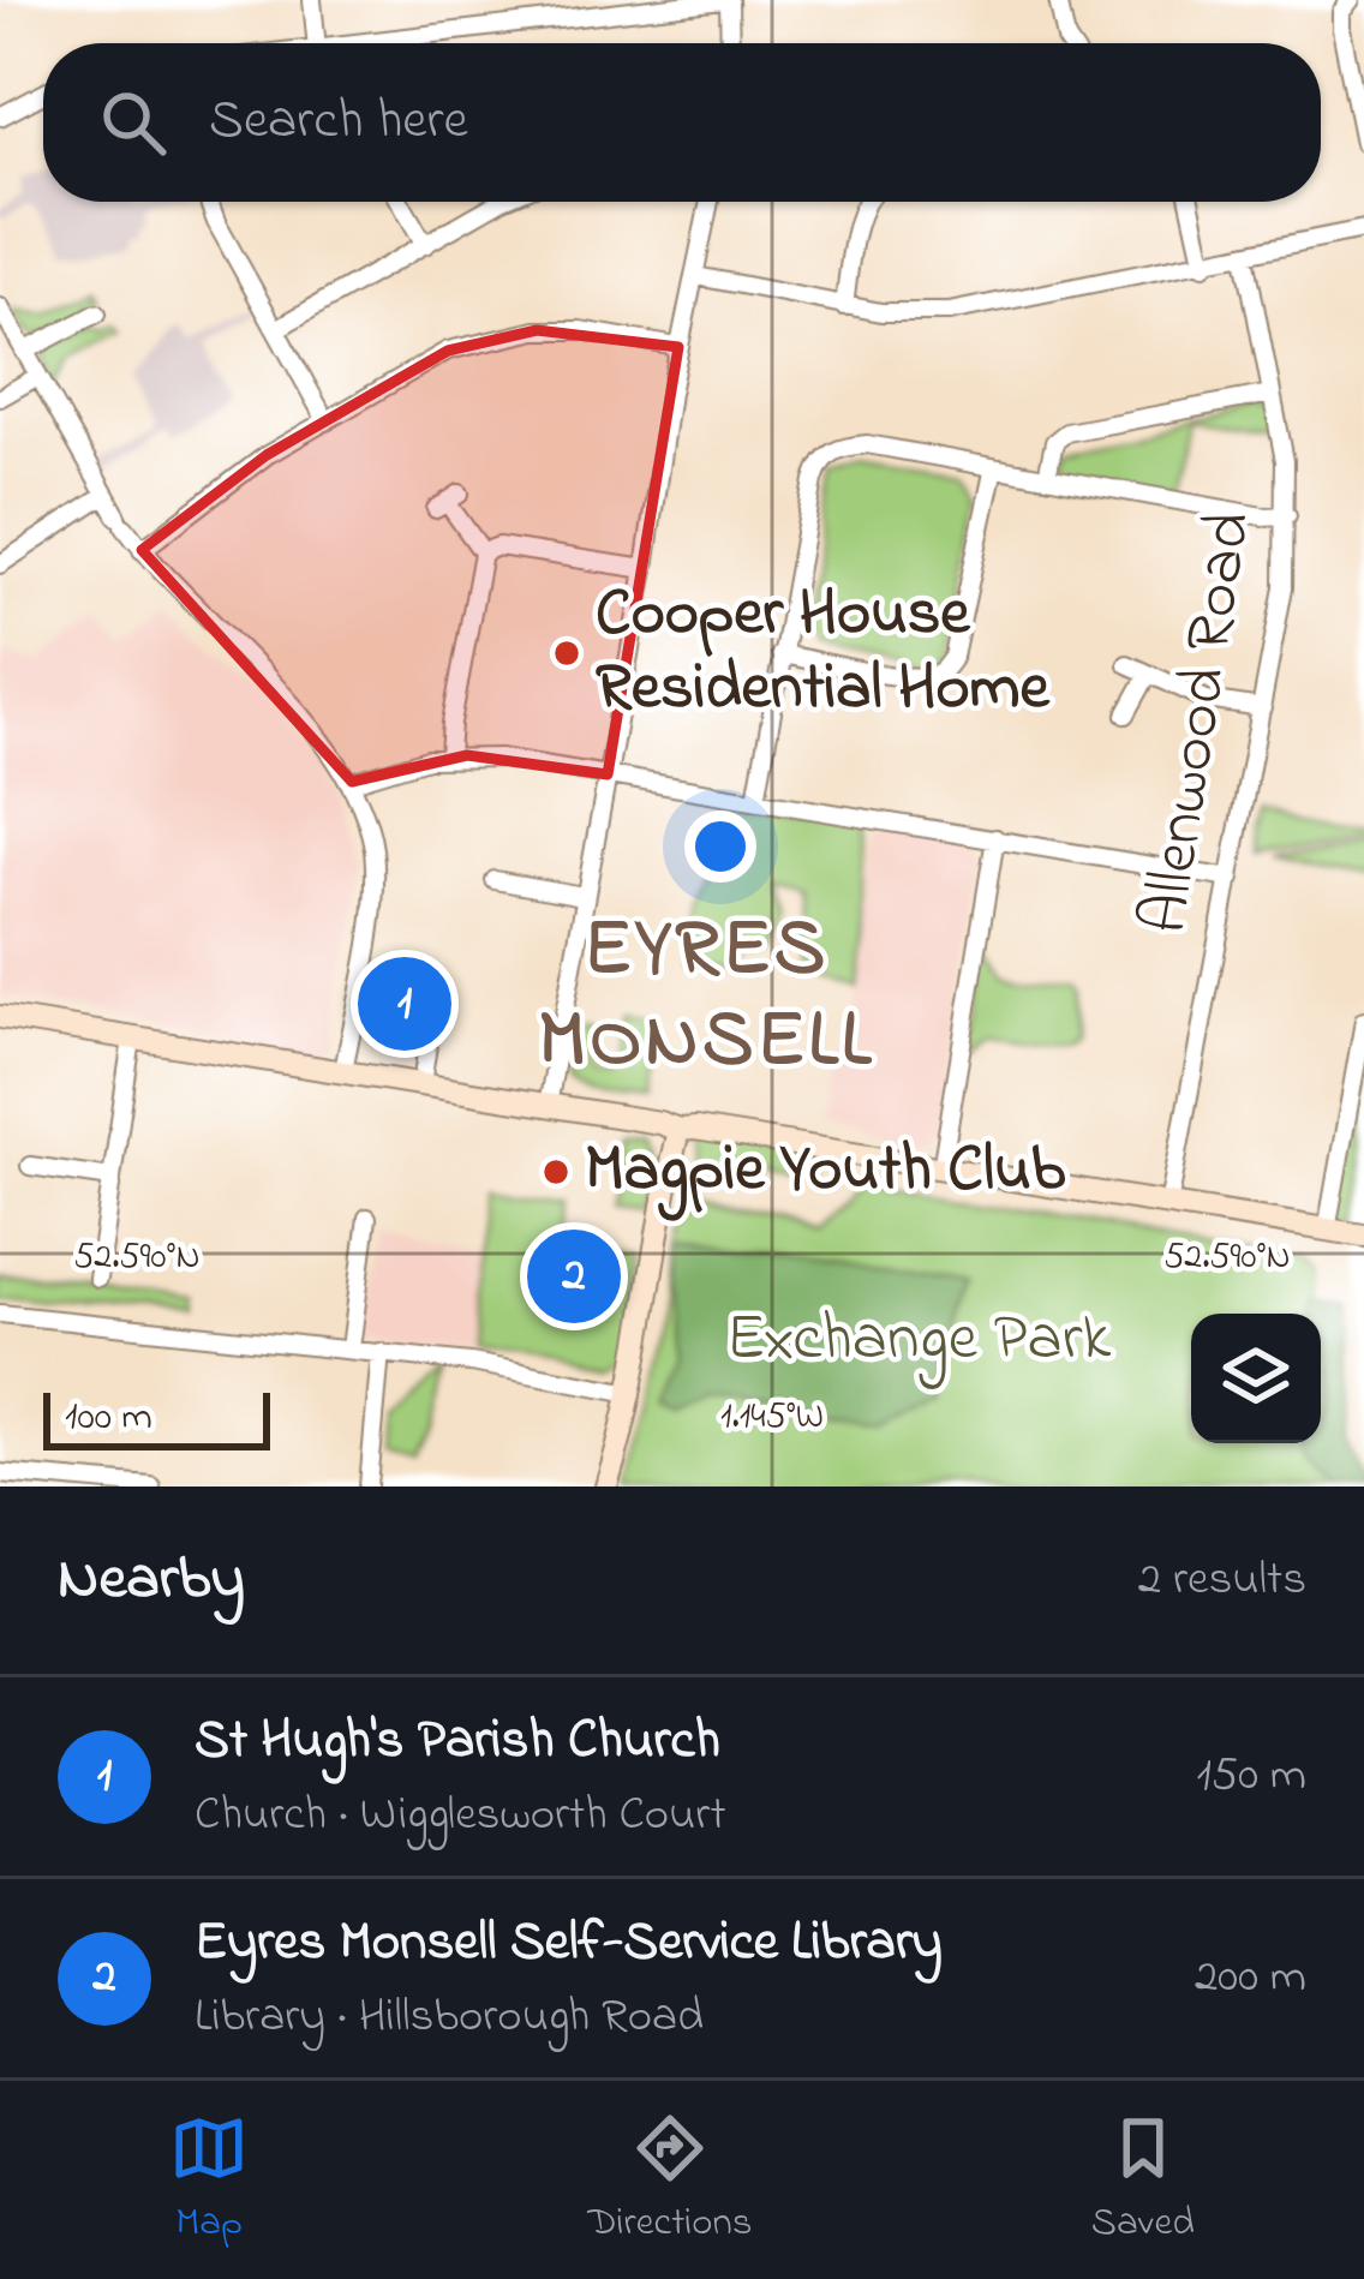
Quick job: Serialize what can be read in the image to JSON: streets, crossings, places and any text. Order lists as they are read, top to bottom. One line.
{"streets":{"street":["Allenwood Road"]},"districts":["EYRES MONSELL"],"parks":["Exchange Park"],"places":["Cooper House Residential Home","Magpie Youth Club"],"scale_bar":"100 m","page":{"search":"Search here","pins":["1","2"],"scale":"100 m","heading":["Nearby","2 results"],"list":[{"mark":"1","name":"St Hugh's Parish Church","note":"Church · Wigglesworth Court","value":"150 m"},{"mark":"2","name":"Eyres Monsell Self-Service Library","note":"Library · Hillsborough Road","value":"200 m"}],"nav":["Map","Directions","Saved"]},"coordinates":["52.590°N","1.145°W"]}
